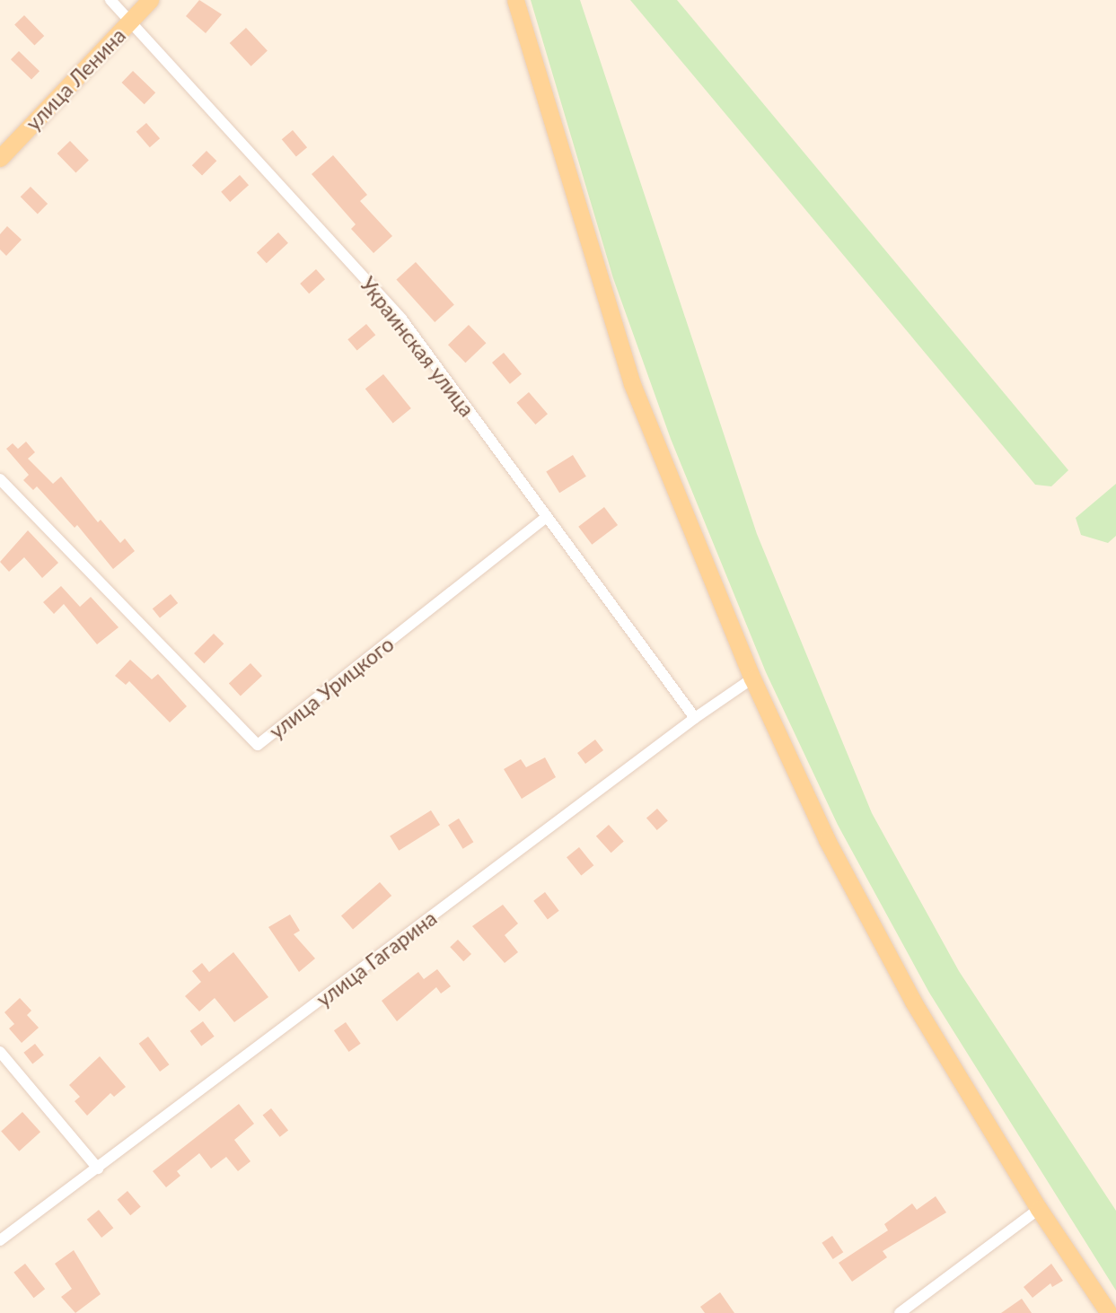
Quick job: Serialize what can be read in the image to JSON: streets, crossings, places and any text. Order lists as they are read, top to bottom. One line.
{"streets":{"main road":["улица Ленина"],"street":["Украинская улица","улица Урицкого","улица Гагарина"]},"crossings":[["улица Ленина","Украинская улица"],["Украинская улица","улица Урицкого"],["Украинская улица","улица Гагарина"]]}
